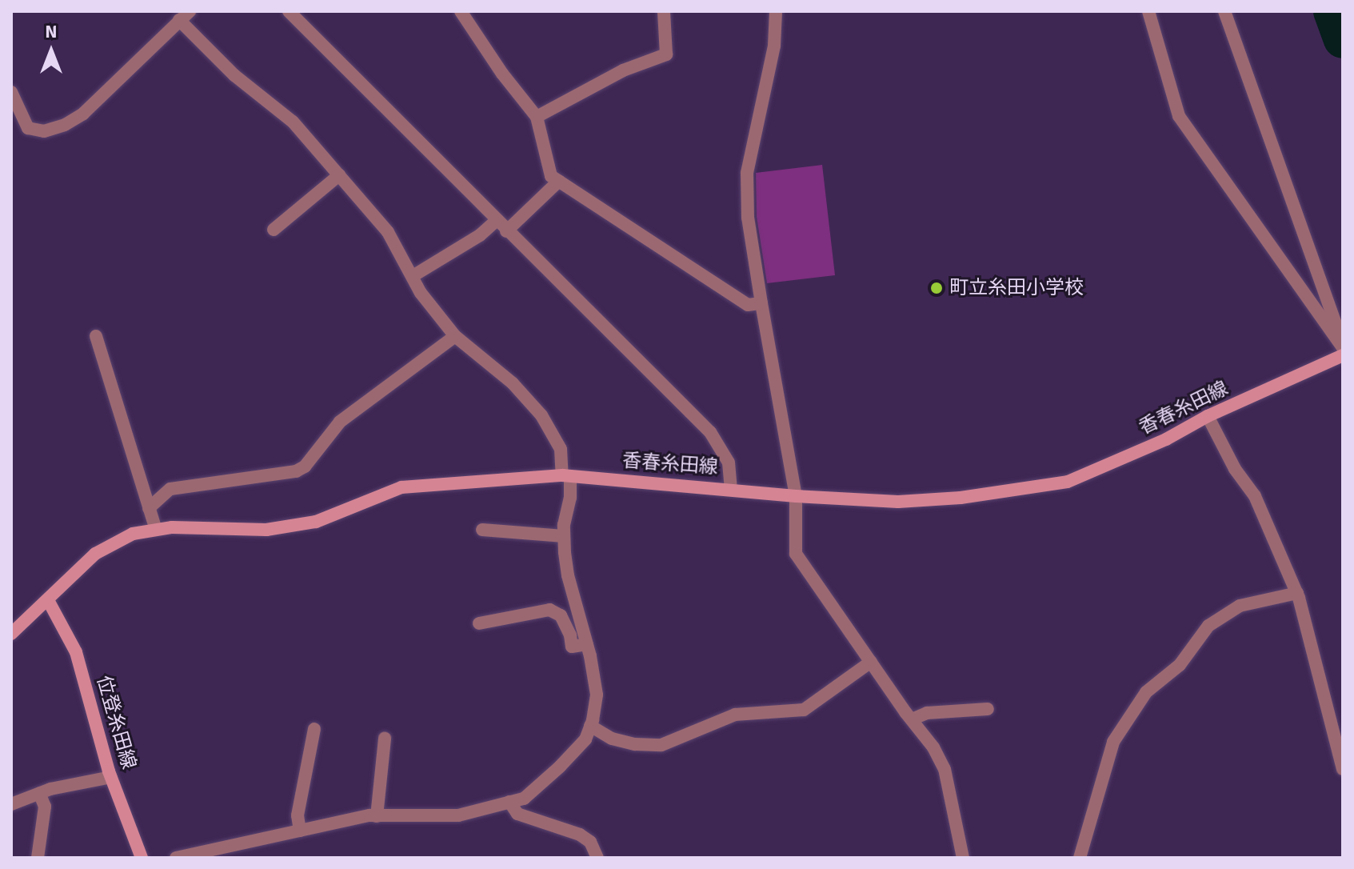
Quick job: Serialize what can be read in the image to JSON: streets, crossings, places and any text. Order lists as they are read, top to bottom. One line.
{"streets":{"main road":["香春糸田線","位登糸田線"]},"crossings":[["香春糸田線","位登糸田線"]],"places":["町立糸田小学校"],"north":"top"}
